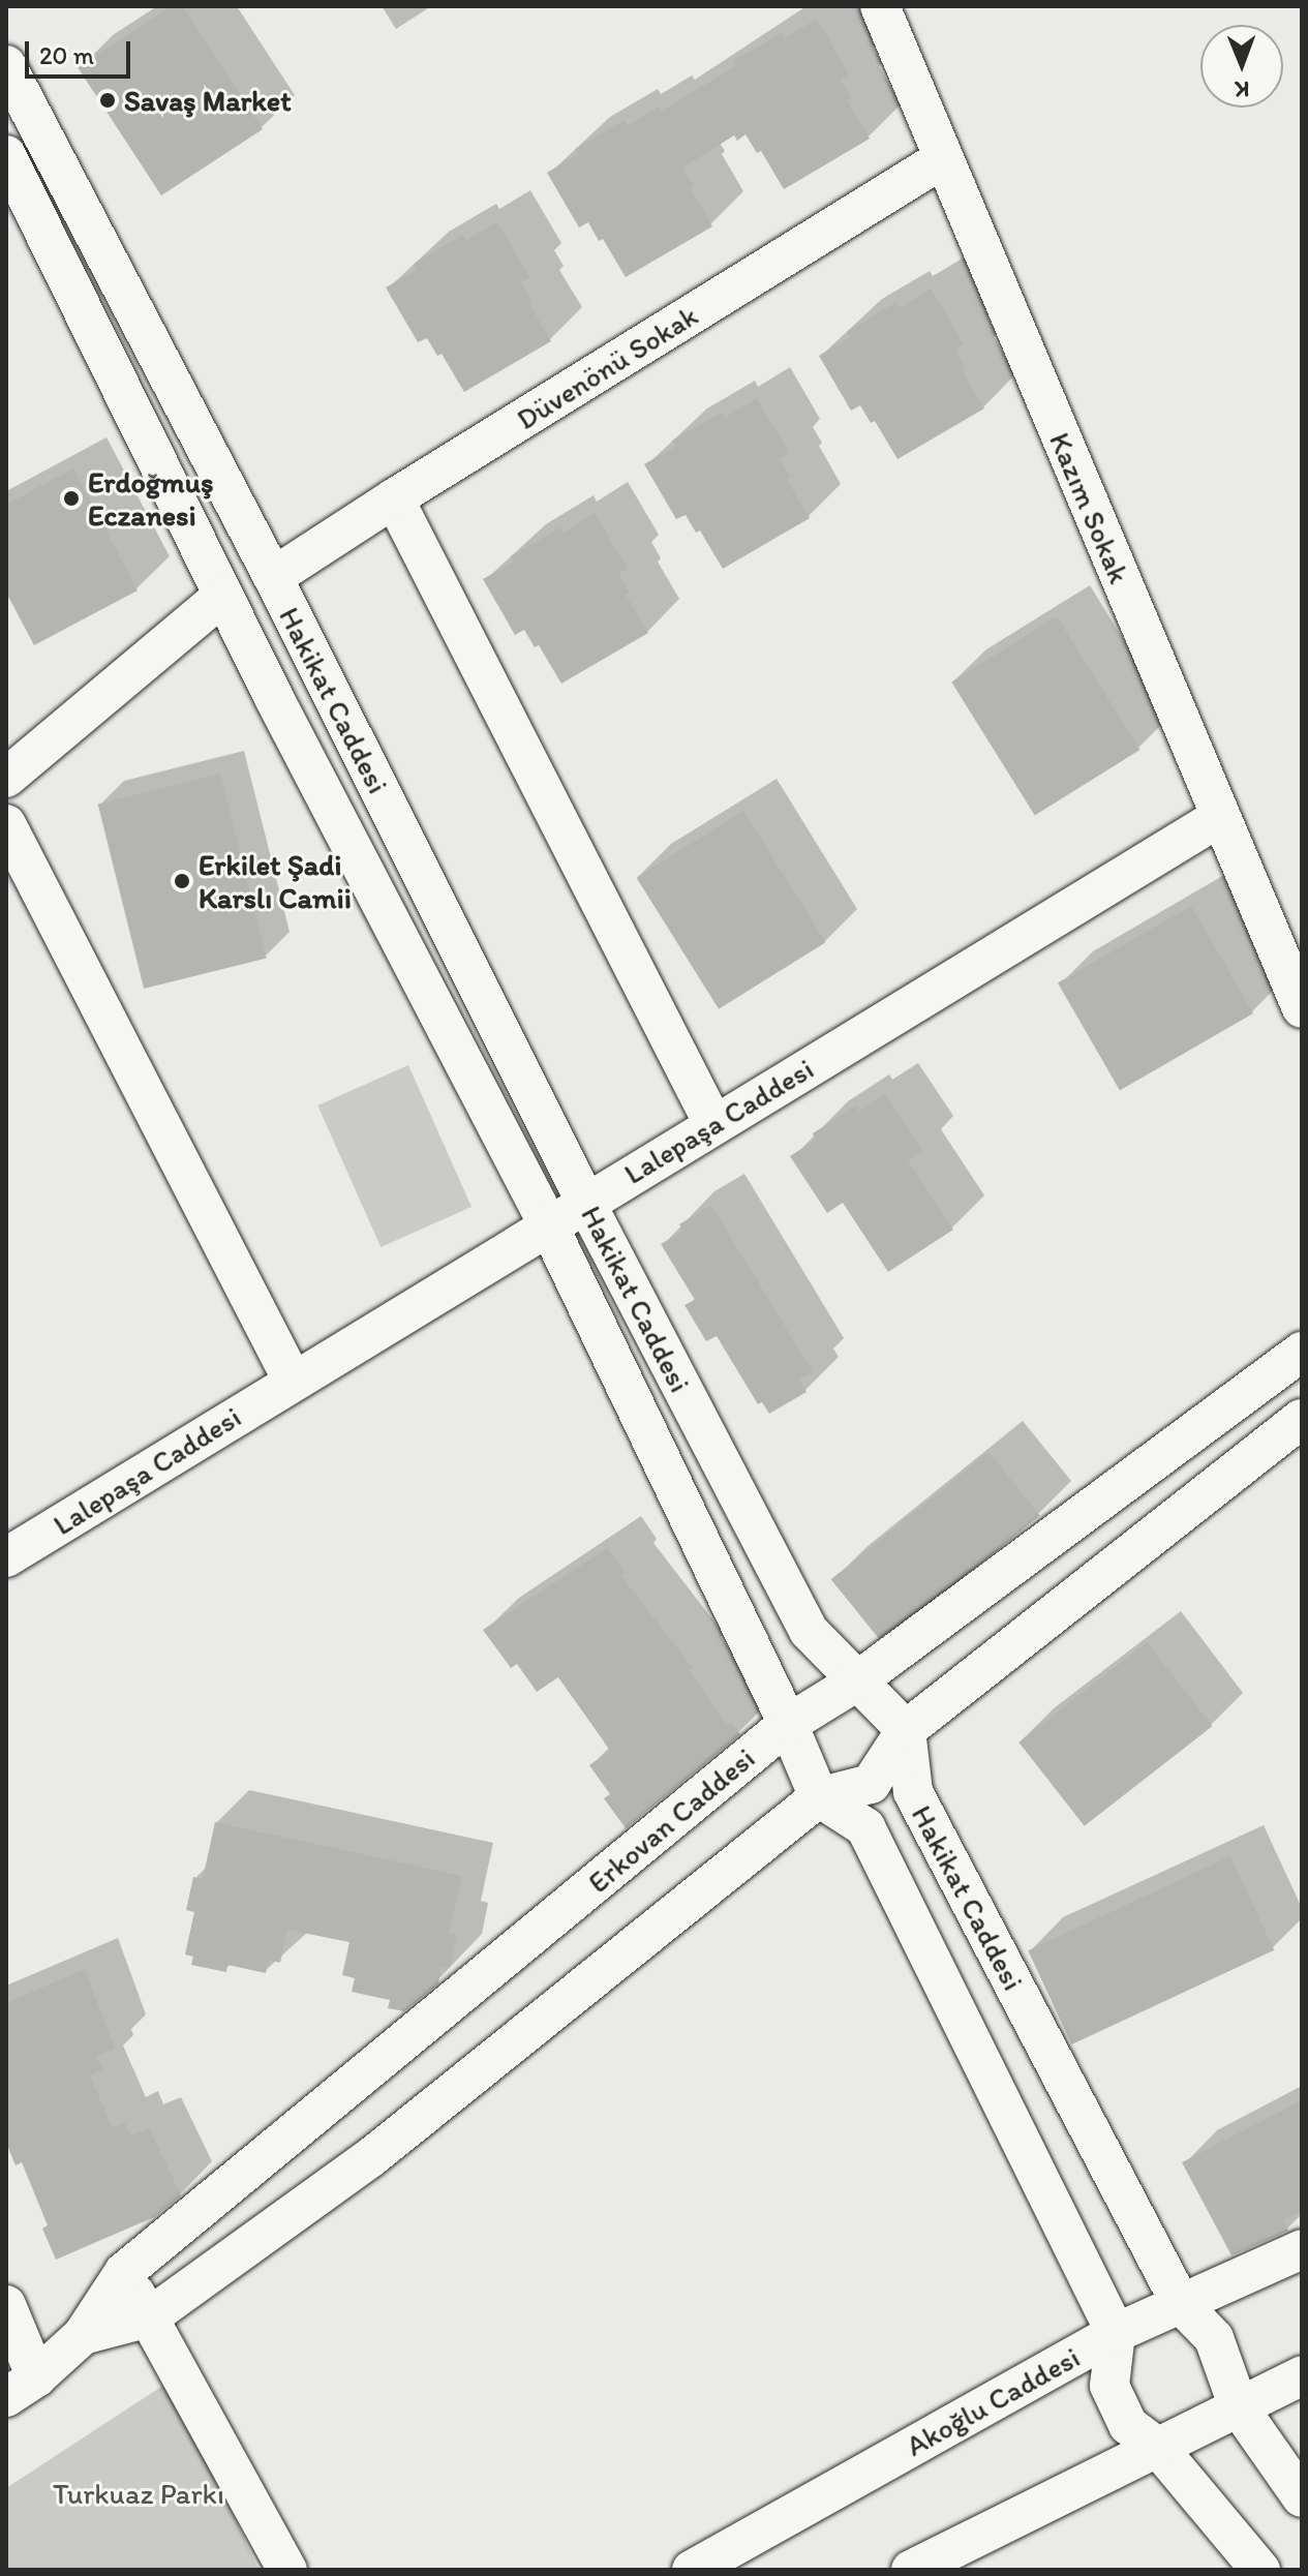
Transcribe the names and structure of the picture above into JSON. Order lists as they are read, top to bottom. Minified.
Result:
{"streets":{"street":["Düvenönü Sokak","Kazım Sokak","Hakikat Caddesi","Lalepaşa Caddesi","Erkovan Caddesi","Akoğlu Caddesi"]},"crossings":[["Düvenönü Sokak","Kazım Sokak"],["Düvenönü Sokak","Hakikat Caddesi"],["Kazım Sokak","Lalepaşa Caddesi"],["Hakikat Caddesi","Lalepaşa Caddesi"],["Hakikat Caddesi","Erkovan Caddesi"],["Hakikat Caddesi","Akoğlu Caddesi"]],"parks":["Turkuaz Parkı"],"places":["Savaş Market","Erdoğmuş Eczanesi","Erkilet Şadi Karslı Camii"],"scale_bar":"20 m","north":"bottom"}
